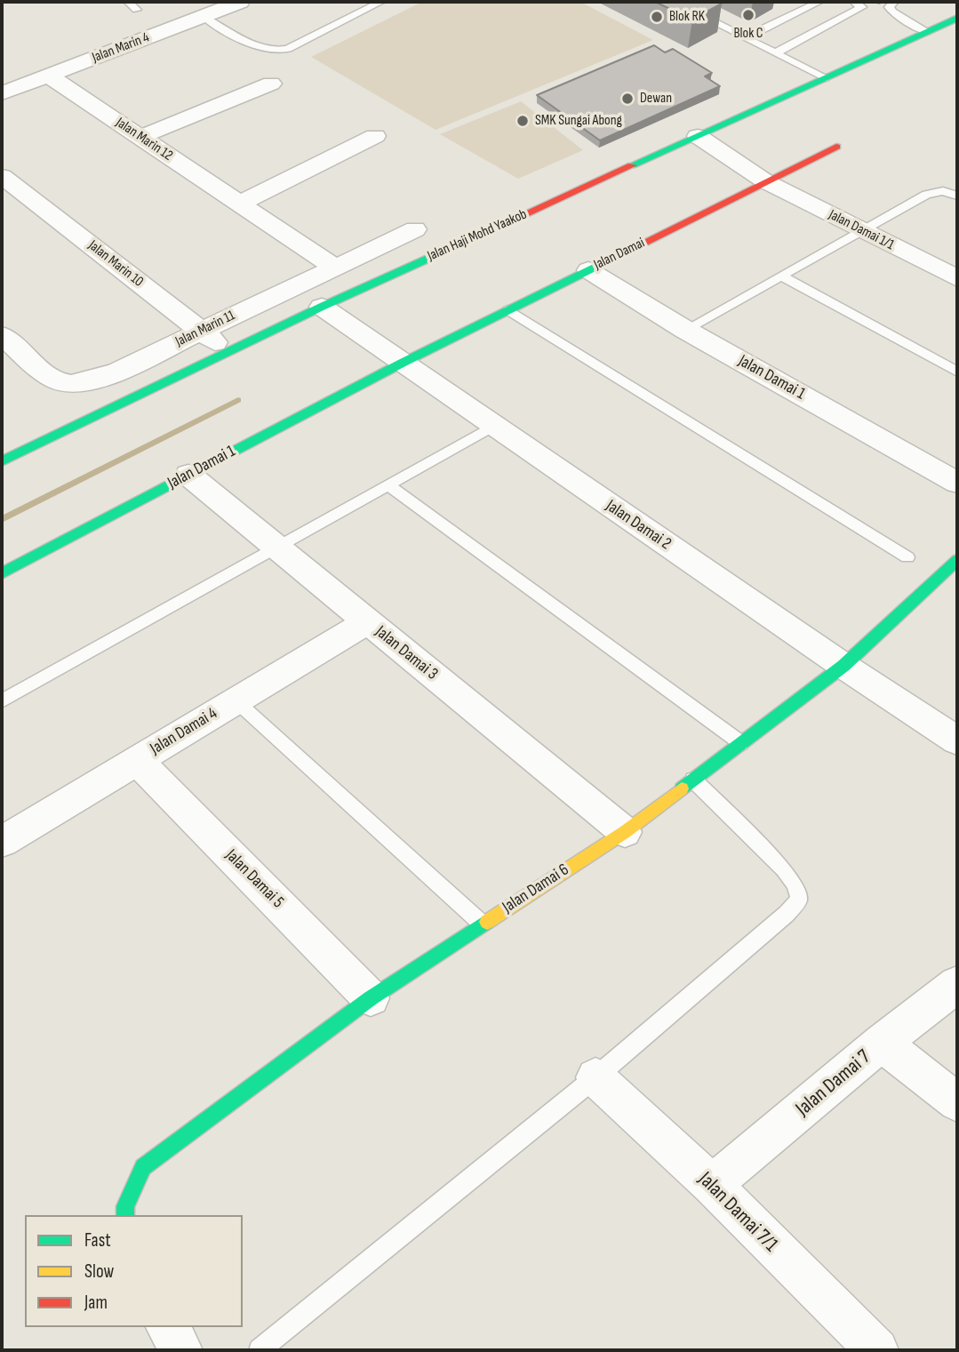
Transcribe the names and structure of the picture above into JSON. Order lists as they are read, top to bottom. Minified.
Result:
{"streets":{"street":["Jalan Marin 4","Jalan Marin 12","Jalan Damai 1/1","Jalan Haji Mohd Yaakob","Jalan Damai","Jalan Marin 10","Jalan Marin 11","Jalan Damai 1","Jalan Damai 2","Jalan Damai 3","Jalan Damai 4","Jalan Damai 5","Jalan Damai 6","Jalan Damai 7","Jalan Damai 7/1"]},"crossings":[["Jalan Marin 4","Jalan Marin 12"],["Jalan Marin 12","Jalan Marin 11"],["Jalan Damai 1/1","Jalan Haji Mohd Yaakob"],["Jalan Damai 1/1","Jalan Damai"],["Jalan Haji Mohd Yaakob","Jalan Marin 10"],["Jalan Haji Mohd Yaakob","Jalan Damai 2"],["Jalan Damai","Jalan Damai 1"],["Jalan Damai","Jalan Damai 2"],["Jalan Marin 10","Jalan Marin 11"],["Jalan Damai 1","Jalan Damai 2"],["Jalan Damai 1","Jalan Damai 3"],["Jalan Damai 2","Jalan Damai 6"],["Jalan Damai 3","Jalan Damai 4"],["Jalan Damai 3","Jalan Damai 6"],["Jalan Damai 4","Jalan Damai 5"],["Jalan Damai 5","Jalan Damai 6"],["Jalan Damai 7","Jalan Damai 7/1"]],"places":["Blok C","Blok RK","Dewan","SMK Sungai Abong"],"legend":["Fast","Slow","Jam"]}
